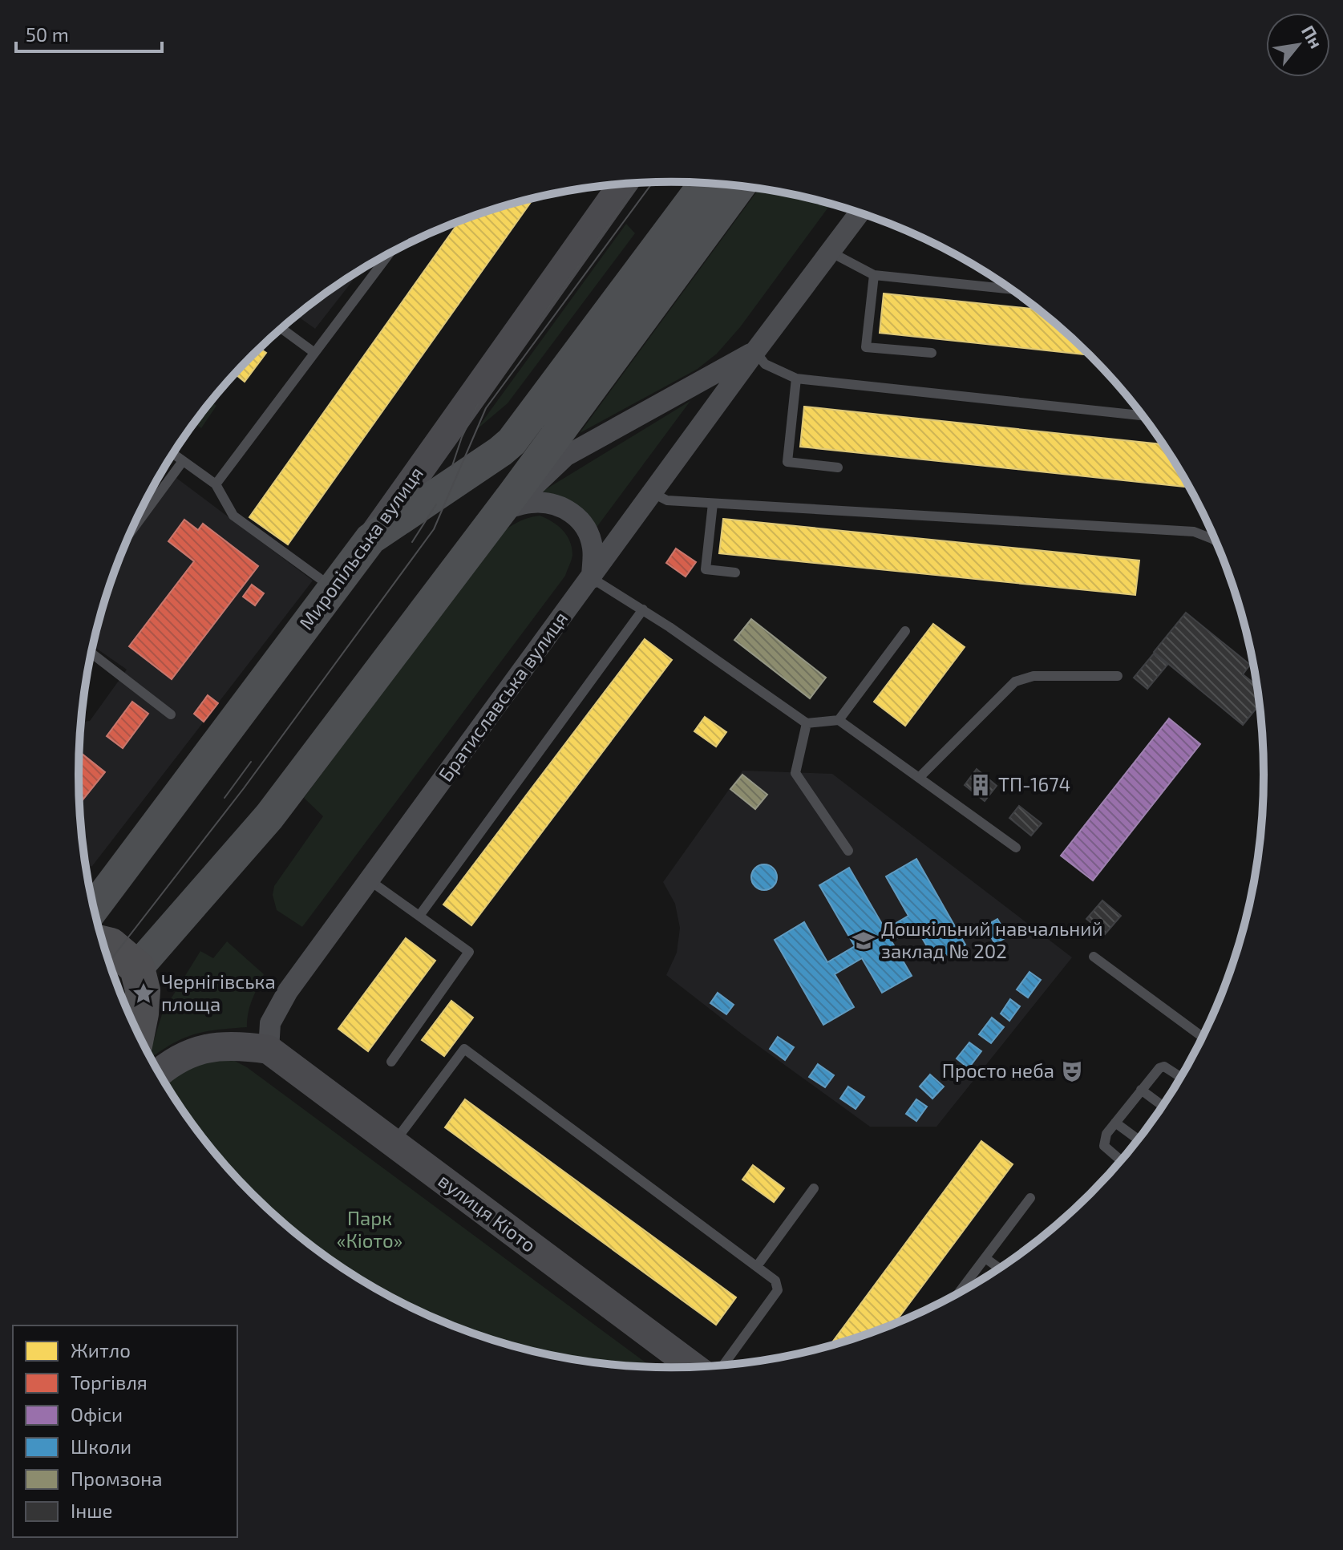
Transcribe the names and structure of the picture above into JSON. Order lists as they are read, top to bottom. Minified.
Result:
{"streets":{"main road":["Миропільська вулиця","Братиславська вулиця"],"street":["вулиця Кіото"]},"crossings":[["Братиславська вулиця","вулиця Кіото"]],"parks":["Парк «Кіото»"],"places":{"building":["ТП-1674"],"school or university":["Дошкільний навчальний заклад № 202"],"place":["Чернігівська площа"],"theatre":["Просто неба"]},"legend":["Житло","Торгівля","Офіси","Школи","Промзона","Інше"],"scale_bar":"50 m","north":"top right"}
